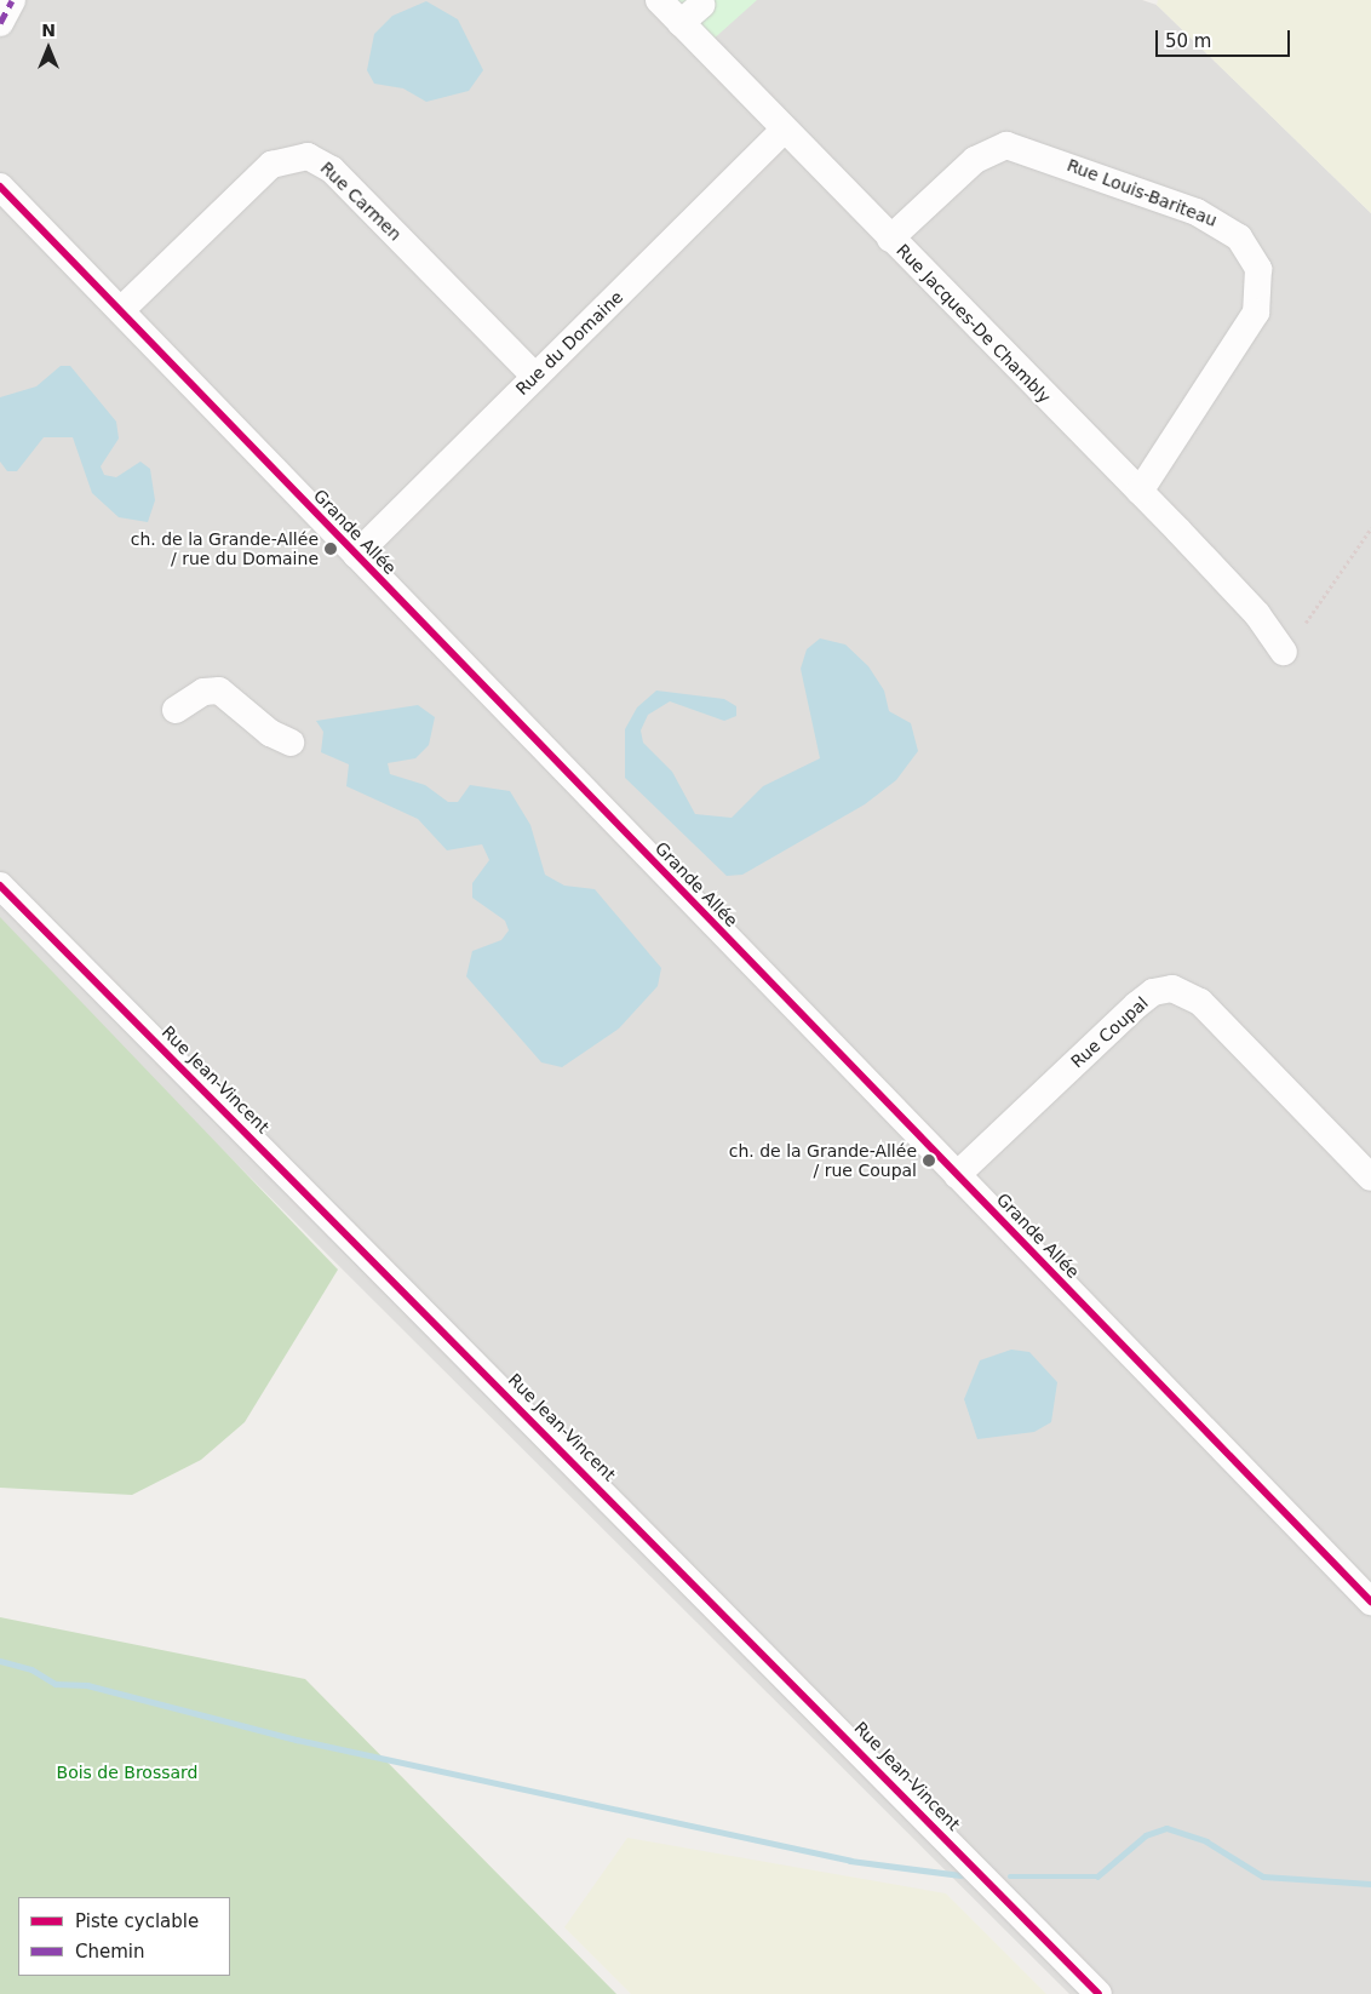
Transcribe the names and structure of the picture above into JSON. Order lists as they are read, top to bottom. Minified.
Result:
{"streets":{"street":["Rue Louis-Bariteau","Rue Carmen","Rue Jacques-De Chambly","Rue du Domaine","Grande Allée","Rue Coupal","Rue Jean-Vincent"]},"crossings":[["Rue Louis-Bariteau","Rue Jacques-De Chambly"],["Rue Carmen","Rue du Domaine"],["Rue Carmen","Grande Allée"],["Rue Jacques-De Chambly","Rue du Domaine"],["Rue du Domaine","Grande Allée"],["Grande Allée","Rue Coupal"]],"parks":["Bois de Brossard"],"places":["ch. de la Grande-Allée / rue du Domaine","ch. de la Grande-Allée / rue Coupal"],"legend":["Piste cyclable","Chemin"],"scale_bar":"50 m","north":"top"}
